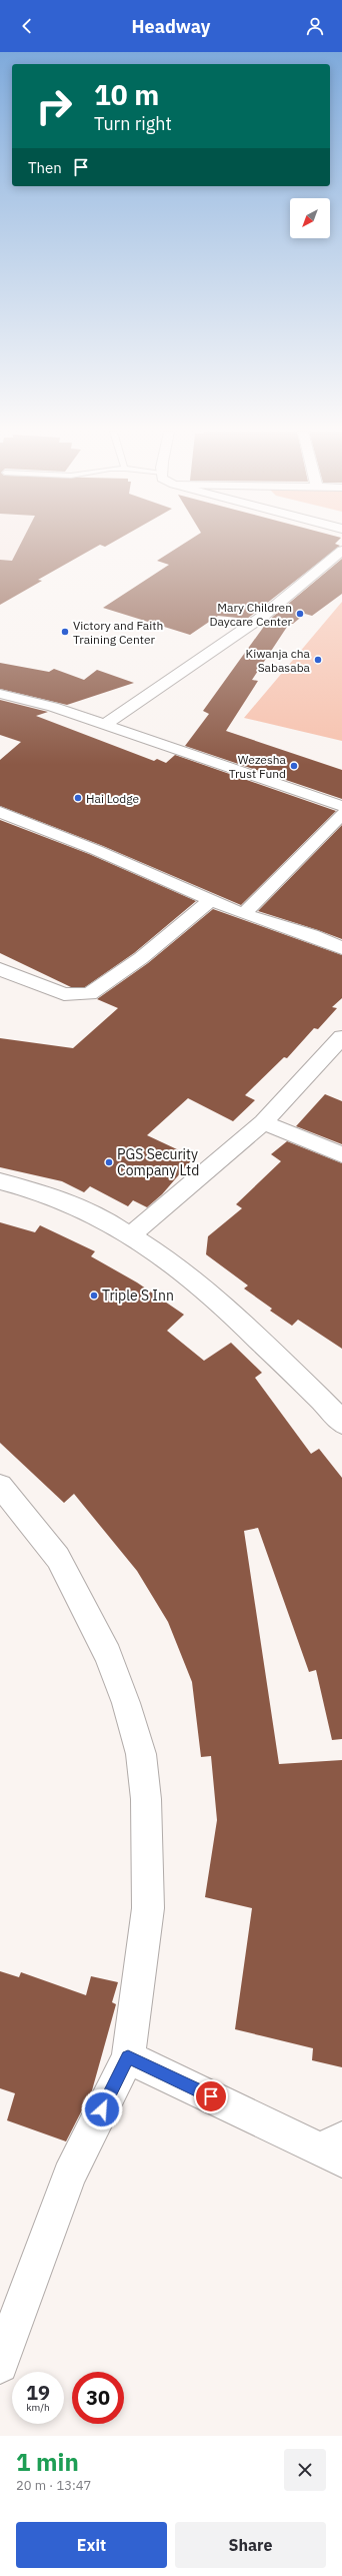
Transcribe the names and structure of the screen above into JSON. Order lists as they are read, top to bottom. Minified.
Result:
{"places":["Mary Children Daycare Center","Victory and Faith Training Center","Kiwanja cha Sabasaba","Wezesha Trust Fund","Hai Lodge","PGS Security Company Ltd","Triple S Inn"],"north":"bottom left","page":{"header":"Headway","turn":["10 m","Turn right"],"then":"Then","speed":"19 km/h","limit":"30","heading":["1 min","20 m · 13:47"],"buttons":["Exit","Share"]}}
